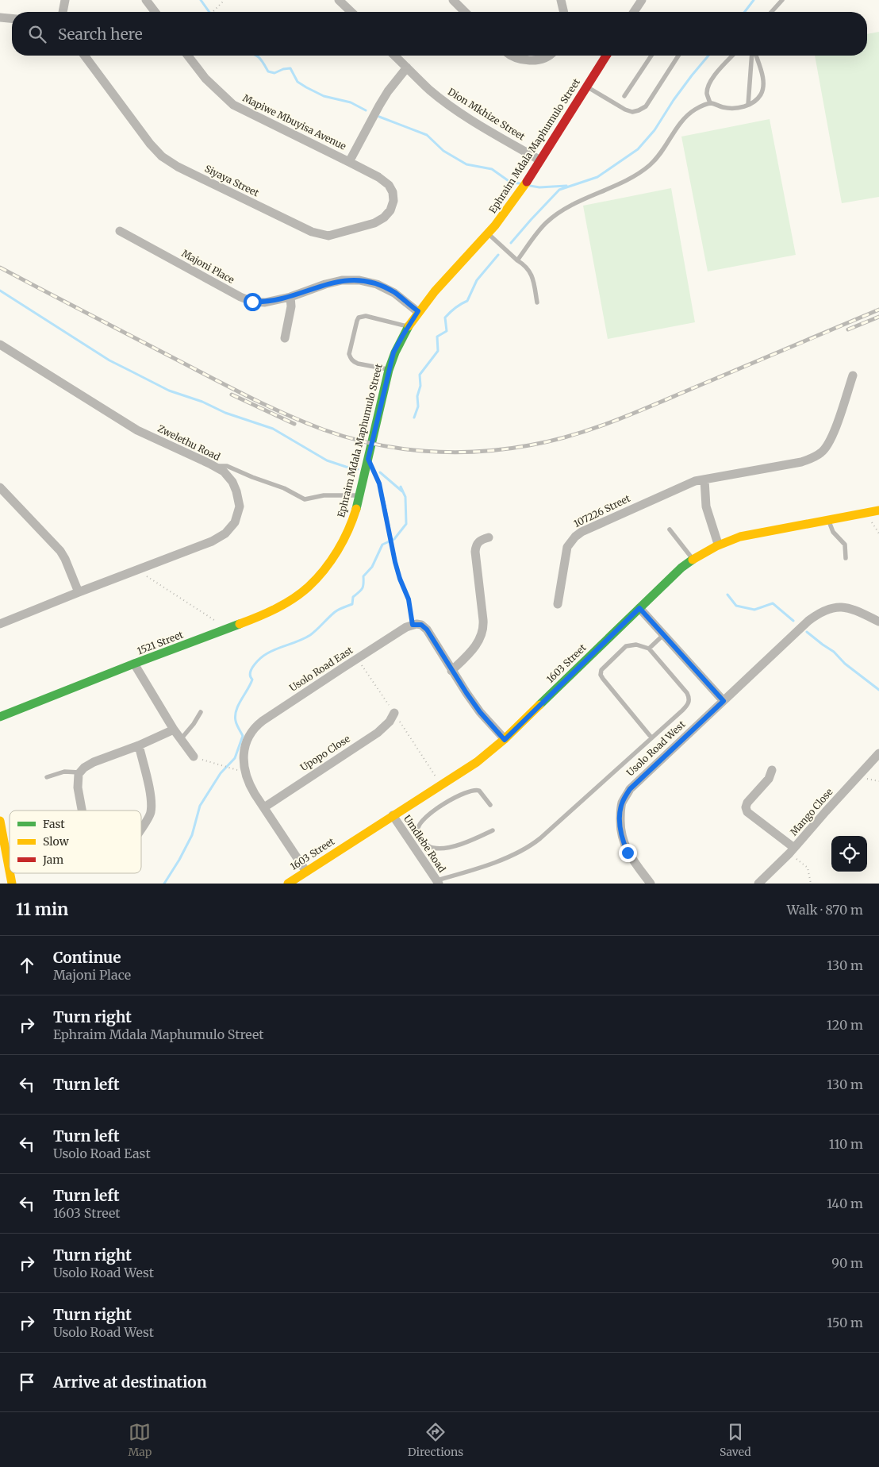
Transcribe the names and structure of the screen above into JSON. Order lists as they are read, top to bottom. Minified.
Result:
{"streets":{"street":["Dion Mkhize Street","Mapiwe Mbuyisa Avenue","Ephraim Mdala Maphumulo Street","Siyaya Street","Majoni Place","Zwelethu Road","107226 Street","1521 Street","1603 Street","Usolo Road East","Usolo Road West","Upopo Close","Mango Close","Umdlebe Road"]},"crossings":[["Dion Mkhize Street","Ephraim Mdala Maphumulo Street"],["Mapiwe Mbuyisa Avenue","Siyaya Street"],["Ephraim Mdala Maphumulo Street","Majoni Place"],["Ephraim Mdala Maphumulo Street","1521 Street"],["1603 Street","Usolo Road East"],["1603 Street","Umdlebe Road"],["Usolo Road East","Upopo Close"]],"legend":["Fast","Slow","Jam"],"page":{"search":"Search here","heading":["11 min","Walk · 870 m"],"list":[["Continue","Majoni Place","130 m"],["Turn right","Ephraim Mdala Maphumulo Street","120 m"],["Turn left","130 m"],["Turn left","Usolo Road East","110 m"],["Turn left","1603 Street","140 m"],["Turn right","Usolo Road West","90 m"],["Turn right","Usolo Road West","150 m"],"Arrive at destination"],"nav":["Map","Directions","Saved"]}}
